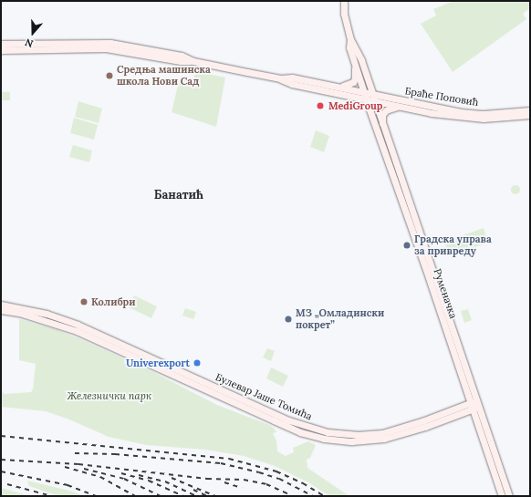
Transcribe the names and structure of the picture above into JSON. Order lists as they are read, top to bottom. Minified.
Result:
{"streets":{"street":["Браће Поповић","Руменачка","Булевар Јаше Томића"]},"crossings":[["Браће Поповић","Руменачка"],["Руменачка","Булевар Јаше Томића"]],"districts":["Банатић"],"parks":["Железнички парк"],"places":["Средња машинска школа Нови Сад","MediGroup","Градска управа за привреду","Колибри","МЗ „Омладински покрет”","Univerexport"],"north":"bottom"}
